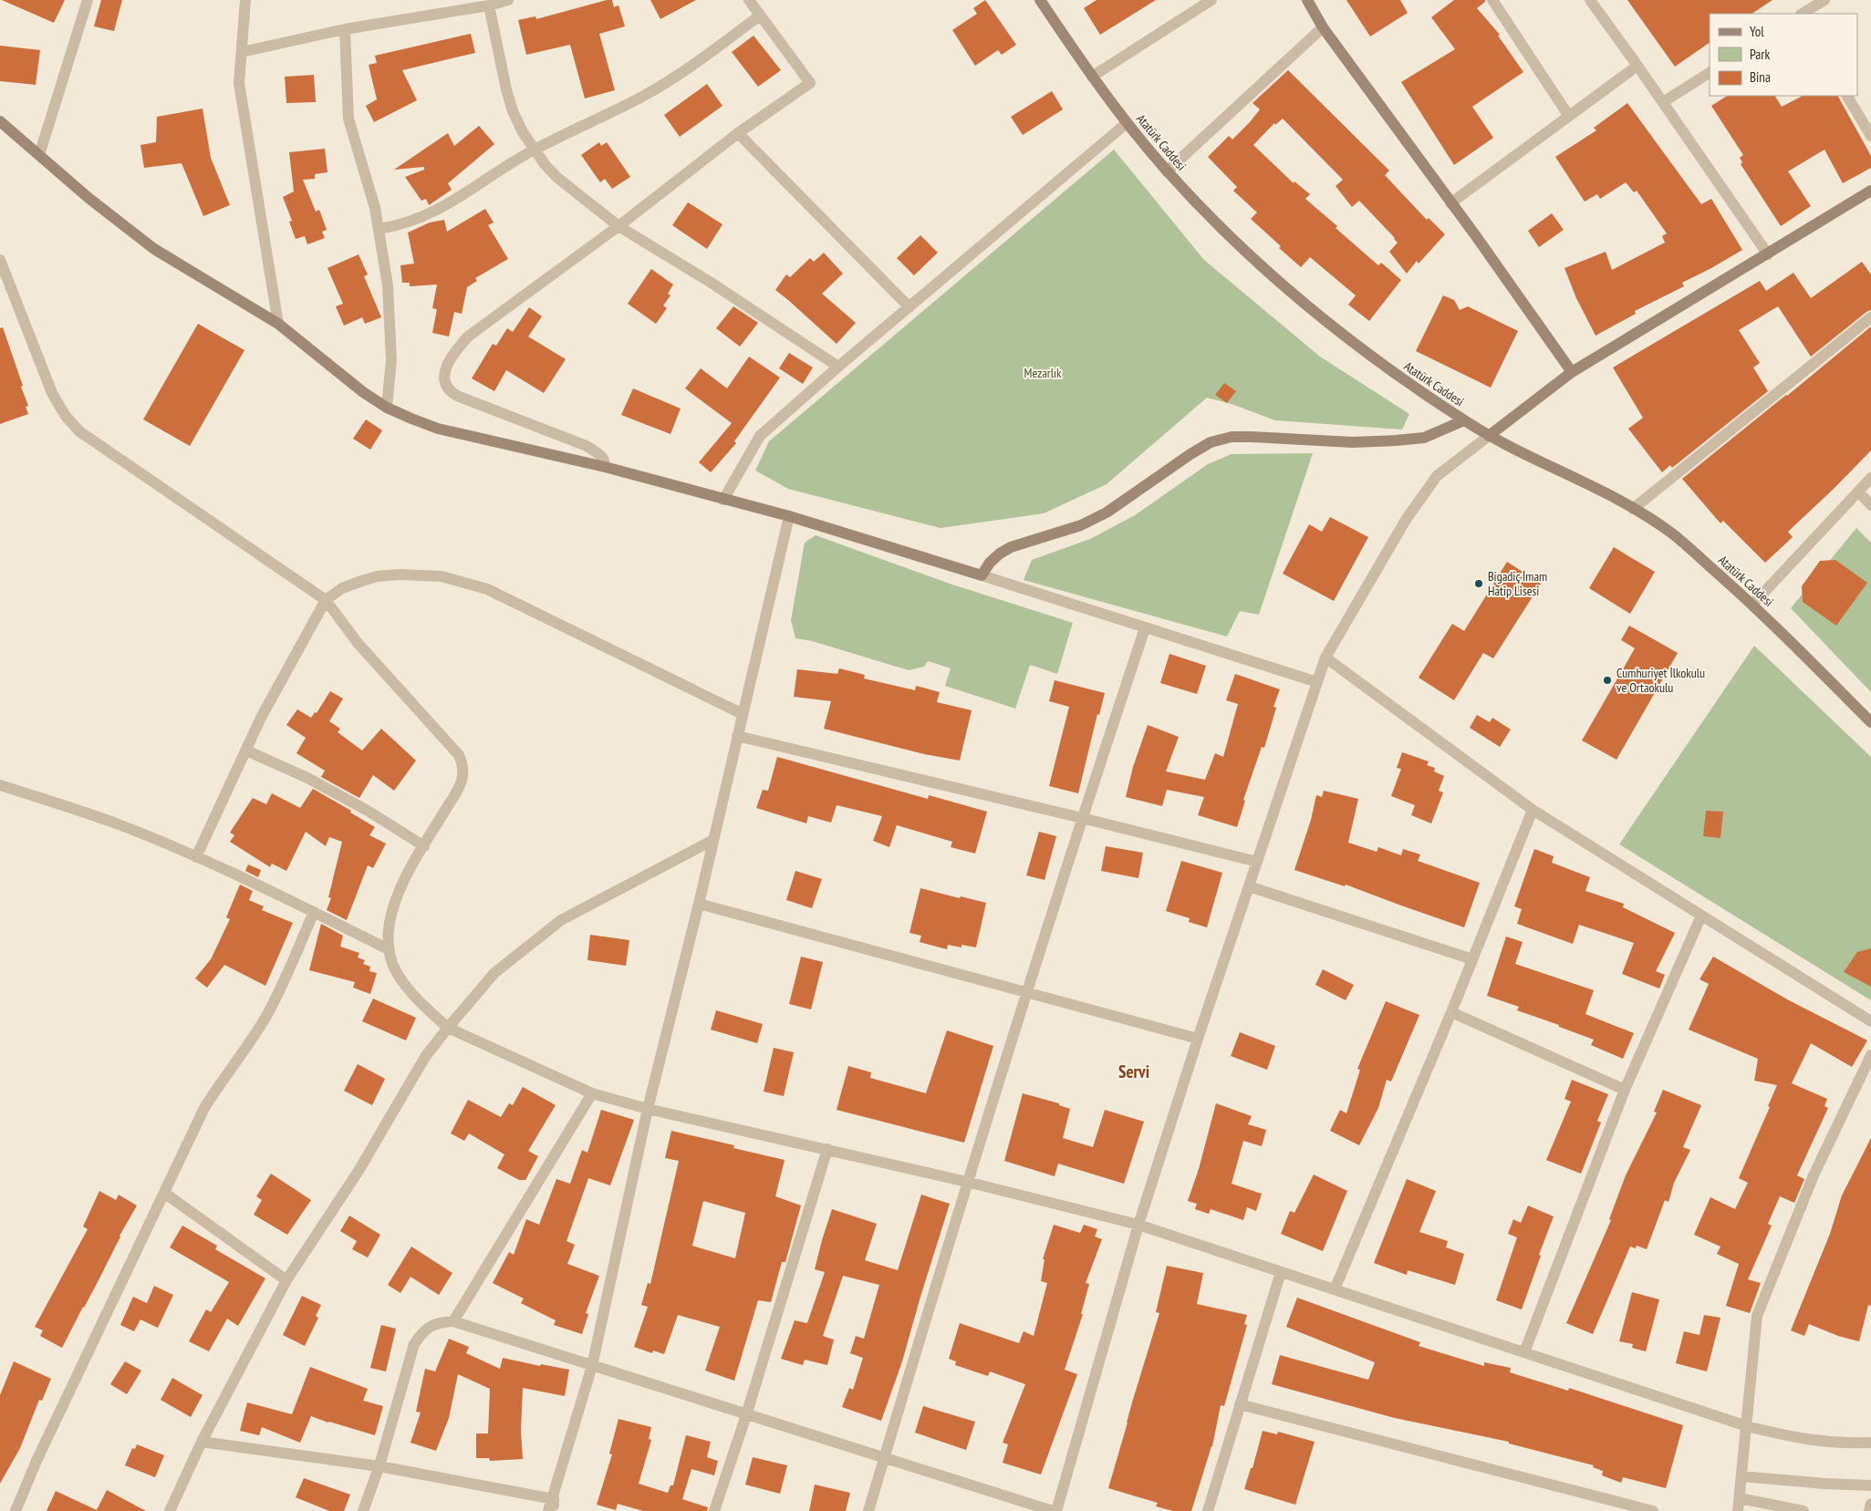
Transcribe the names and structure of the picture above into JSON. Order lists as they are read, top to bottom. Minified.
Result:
{"streets":{"street":["Atatürk Caddesi"]},"districts":["Servi"],"parks":["Mezarlık"],"places":["Bigadiç İmam Hatip Lisesi","Cumhuriyet İlkokulu ve Ortaokulu"],"legend":["Yol","Park","Bina"]}
